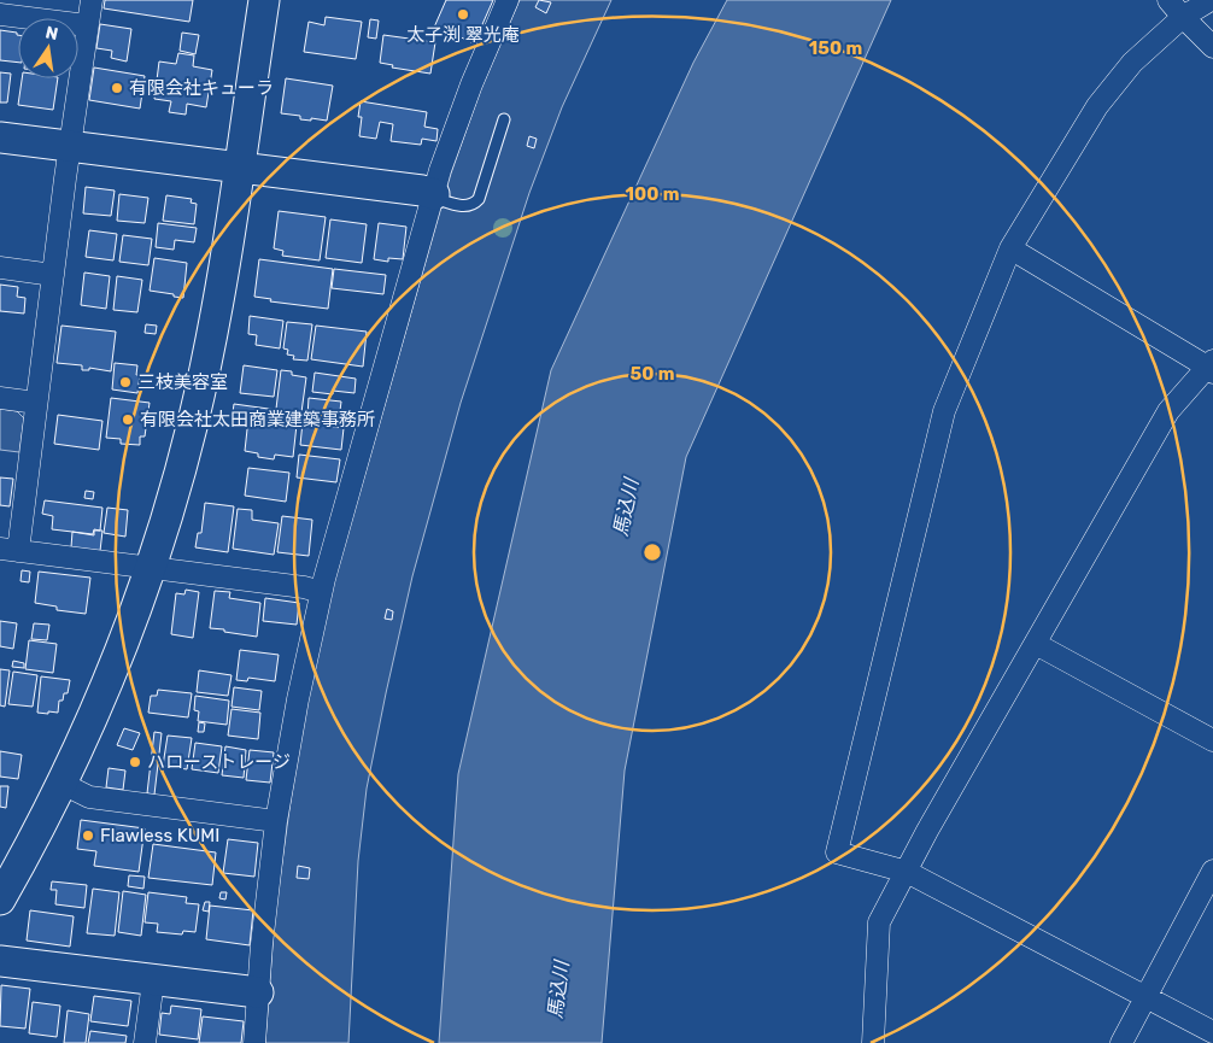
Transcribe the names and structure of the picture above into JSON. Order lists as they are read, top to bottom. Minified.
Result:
{"water":["馬込川"],"places":["太子渕 翠光庵","有限会社キューラ","三枝美容室","有限会社太田商業建築事務所","ハローストレージ","Flawless KUMI"],"north":"top","rings":["150 m","100 m","50 m"]}
